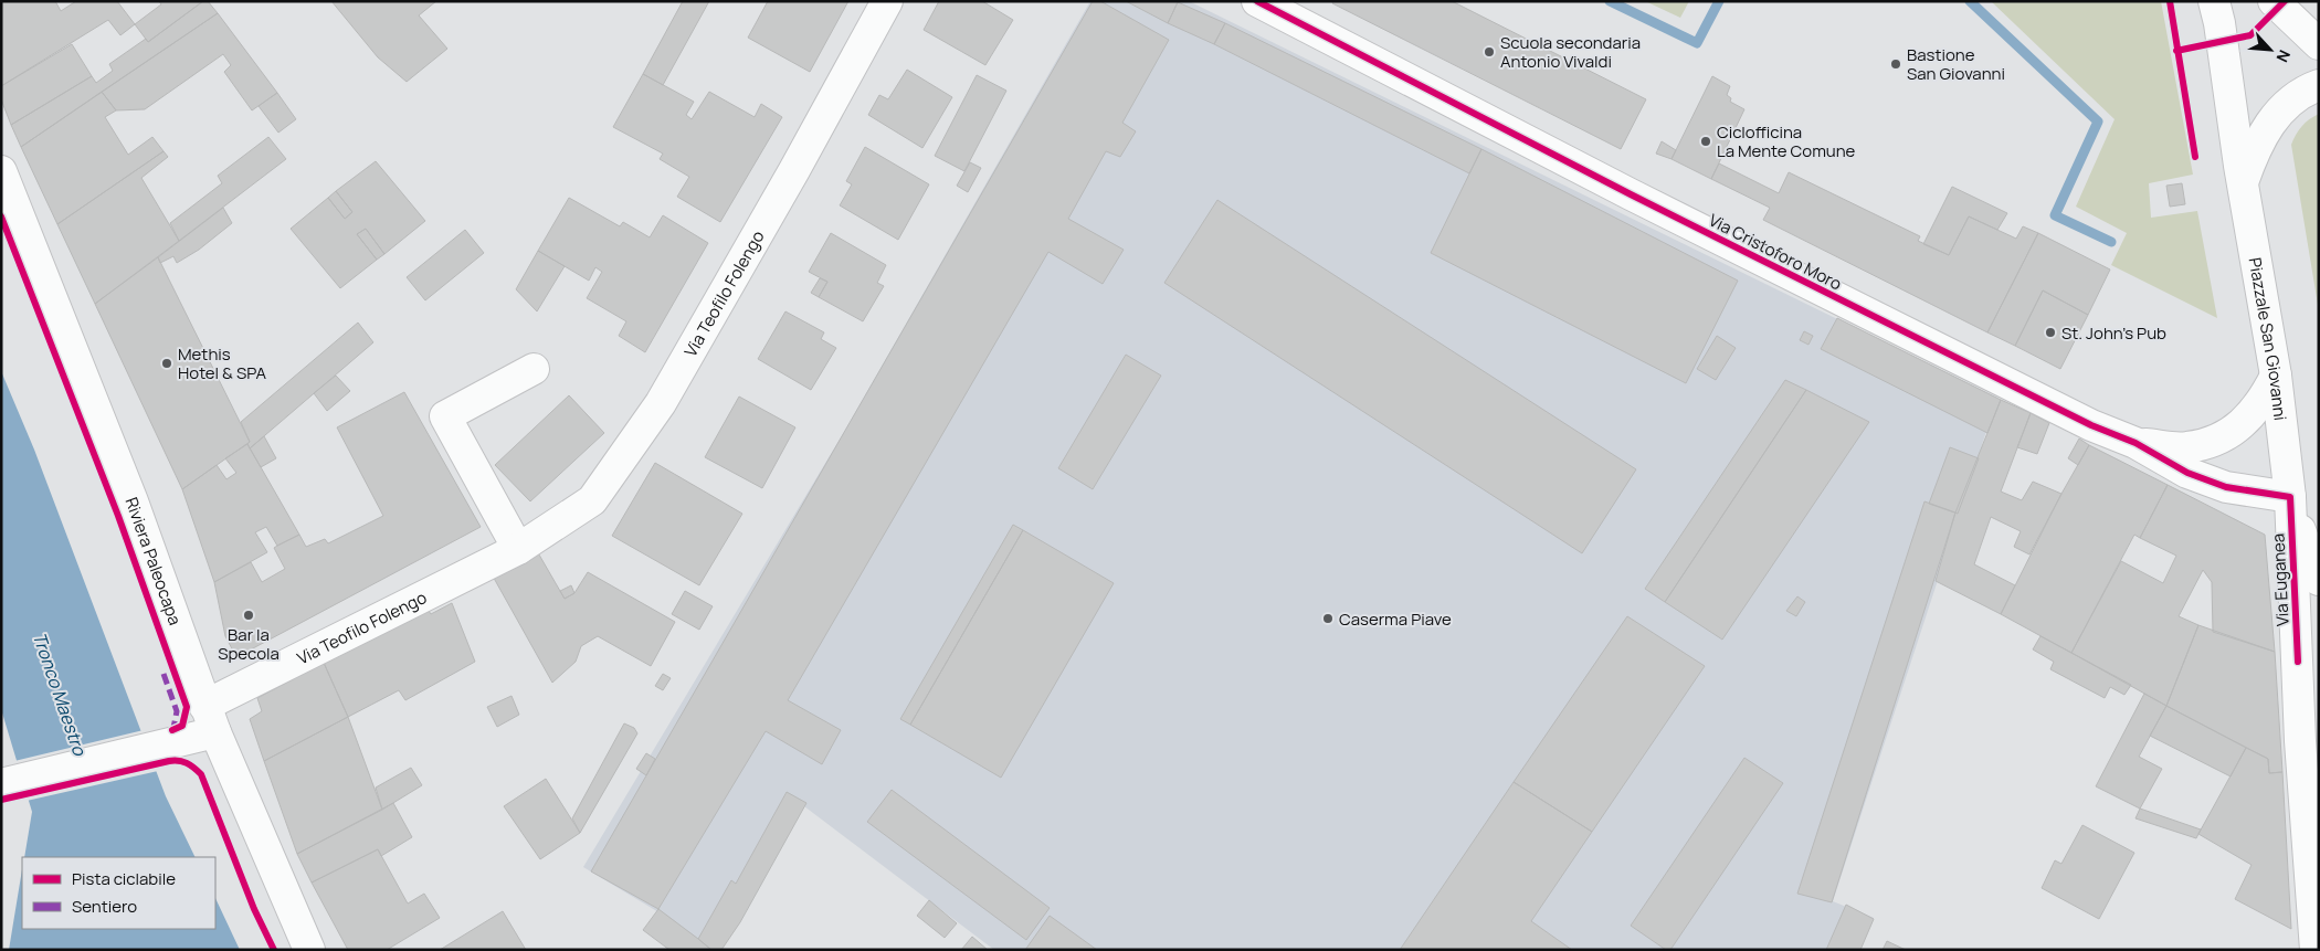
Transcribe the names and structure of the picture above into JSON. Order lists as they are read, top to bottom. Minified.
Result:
{"streets":{"street":["Via Cristoforo Moro","Via Teofilo Folengo","Piazzale San Giovanni","Riviera Paleocapa","Via Euganea"]},"crossings":[["Via Cristoforo Moro","Piazzale San Giovanni"],["Via Cristoforo Moro","Via Euganea"],["Via Teofilo Folengo","Riviera Paleocapa"],["Piazzale San Giovanni","Via Euganea"]],"water":["Tronco Maestro"],"places":["Scuola secondaria Antonio Vivaldi","Bastione San Giovanni","Ciclofficina La Mente Comune","St. John's Pub","Methis Hotel & SPA","Bar la Specola","Caserma Piave"],"legend":["Pista ciclabile","Sentiero"],"north":"bottom right"}
